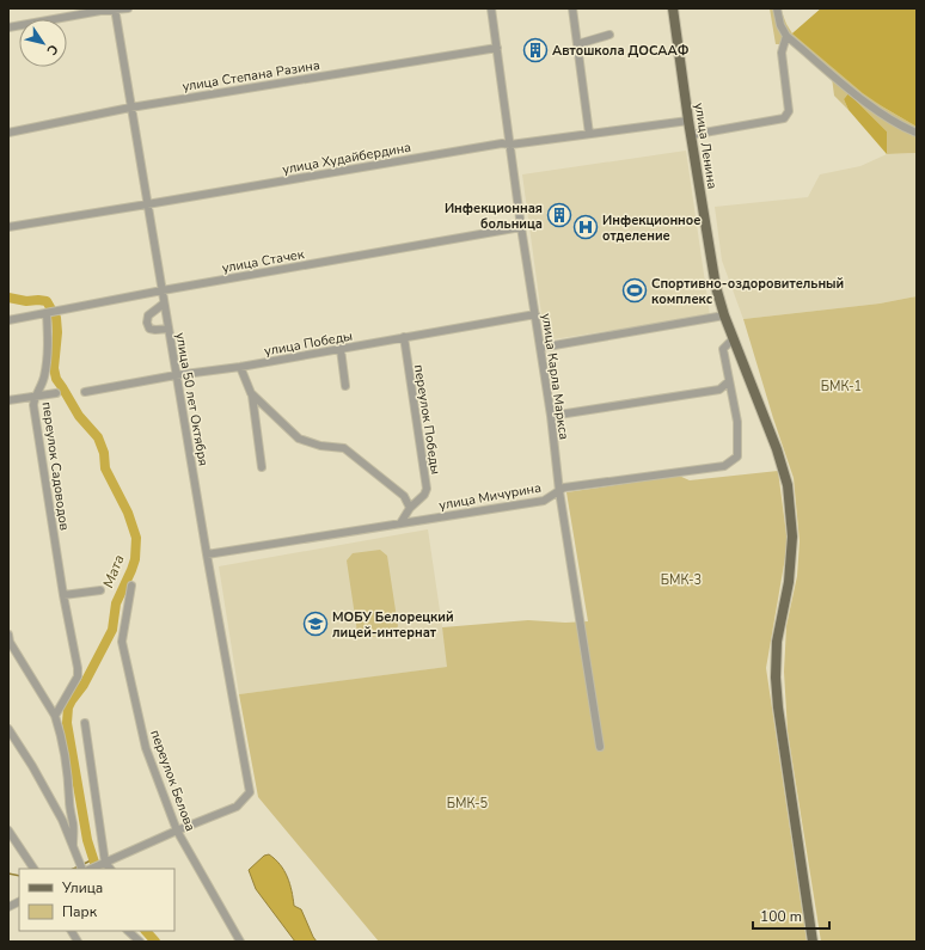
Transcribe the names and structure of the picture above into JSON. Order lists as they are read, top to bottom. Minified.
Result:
{"streets":{"main road":["улица Ленина"],"street":["улица Степана Разина","улица Худайбердина","улица Стачек","улица Победы","улица Карла Маркса","улица 50 лет Октября","переулок Победы","переулок Садоводов","улица Мичурина","переулок Белова"]},"crossings":[["улица Степана Разина","улица Карла Маркса"],["улица Степана Разина","улица 50 лет Октября"],["улица Ленина","улица Худайбердина"],["улица Ленина","улица Мичурина"],["улица Худайбердина","улица Карла Маркса"],["улица Худайбердина","улица 50 лет Октября"],["улица Стачек","улица Карла Маркса"],["улица Стачек","улица 50 лет Октября"],["улица Стачек","переулок Садоводов"],["улица Победы","улица Карла Маркса"],["улица Победы","улица 50 лет Октября"],["улица Победы","переулок Победы"],["улица Карла Маркса","улица Мичурина"],["улица 50 лет Октября","улица Мичурина"],["улица 50 лет Октября","переулок Белова"],["переулок Победы","улица Мичурина"]],"water":["Мата"],"parks":["БМК-1","БМК-3","БМК-5"],"places":{"building":["Автошкола ДОСААФ","Инфекционная больница"],"hospital":["Инфекционное отделение"],"sports":["Спортивно-оздоровительный комплекс"],"school or university":["МОБУ Белорецкий лицей-интернат"]},"legend":["Улица","Парк"],"scale_bar":"100 m","north":"bottom right"}
